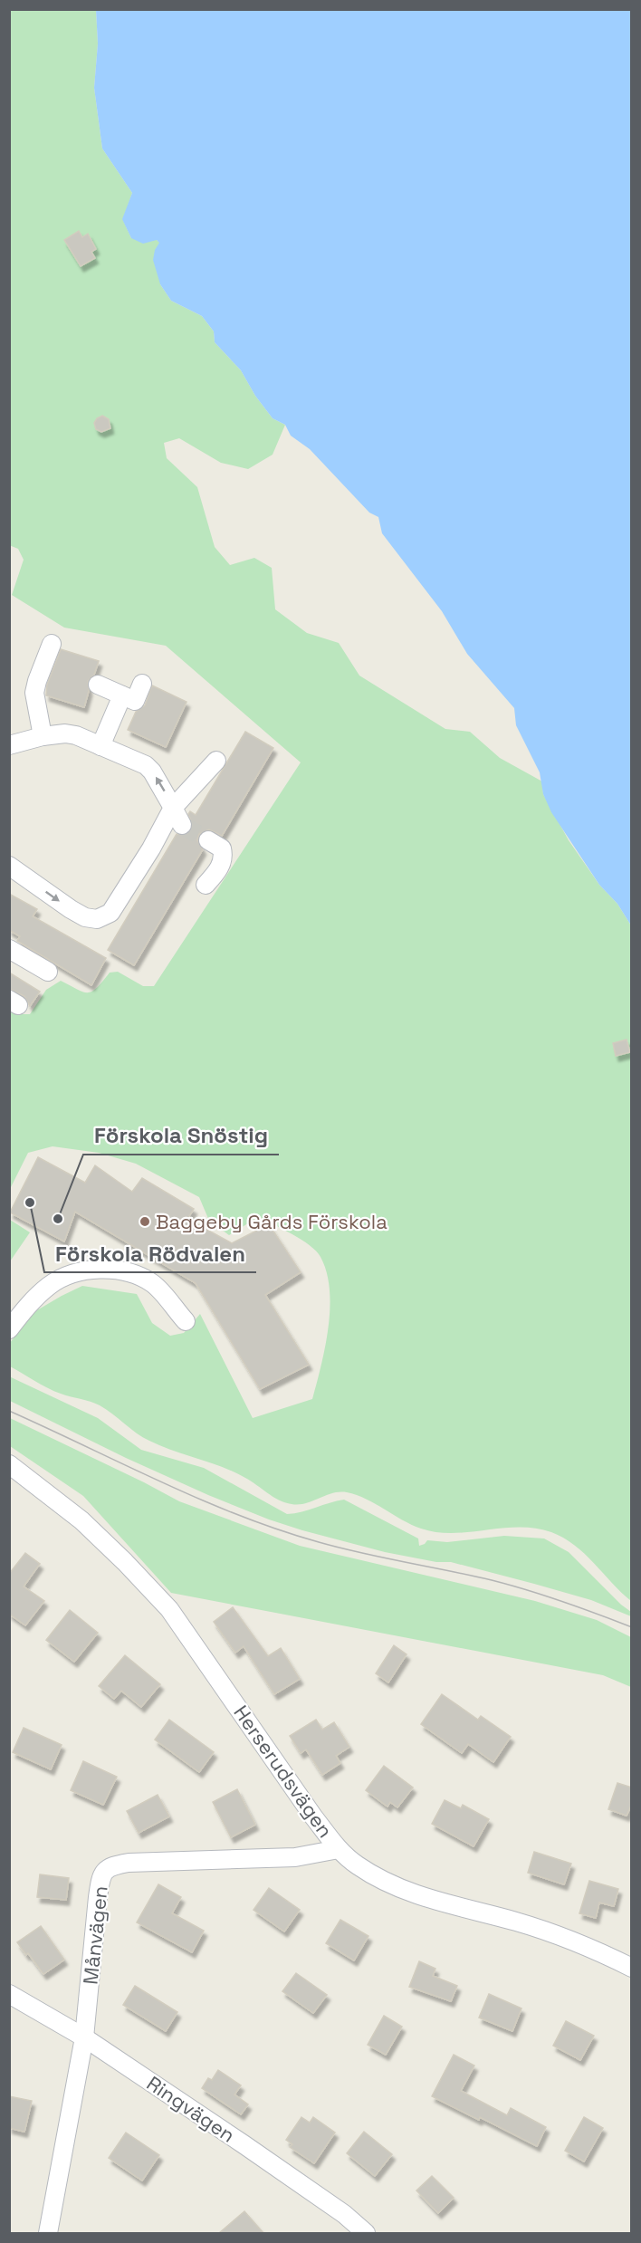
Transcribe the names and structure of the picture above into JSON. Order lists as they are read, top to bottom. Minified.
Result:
{"streets":{"street":["Herserudsvägen","Månvägen","Ringvägen"]},"crossings":[["Herserudsvägen","Månvägen"],["Månvägen","Ringvägen"]],"places":["Förskola Rödvalen","Förskola Snöstig","Baggeby Gårds Förskola"]}
